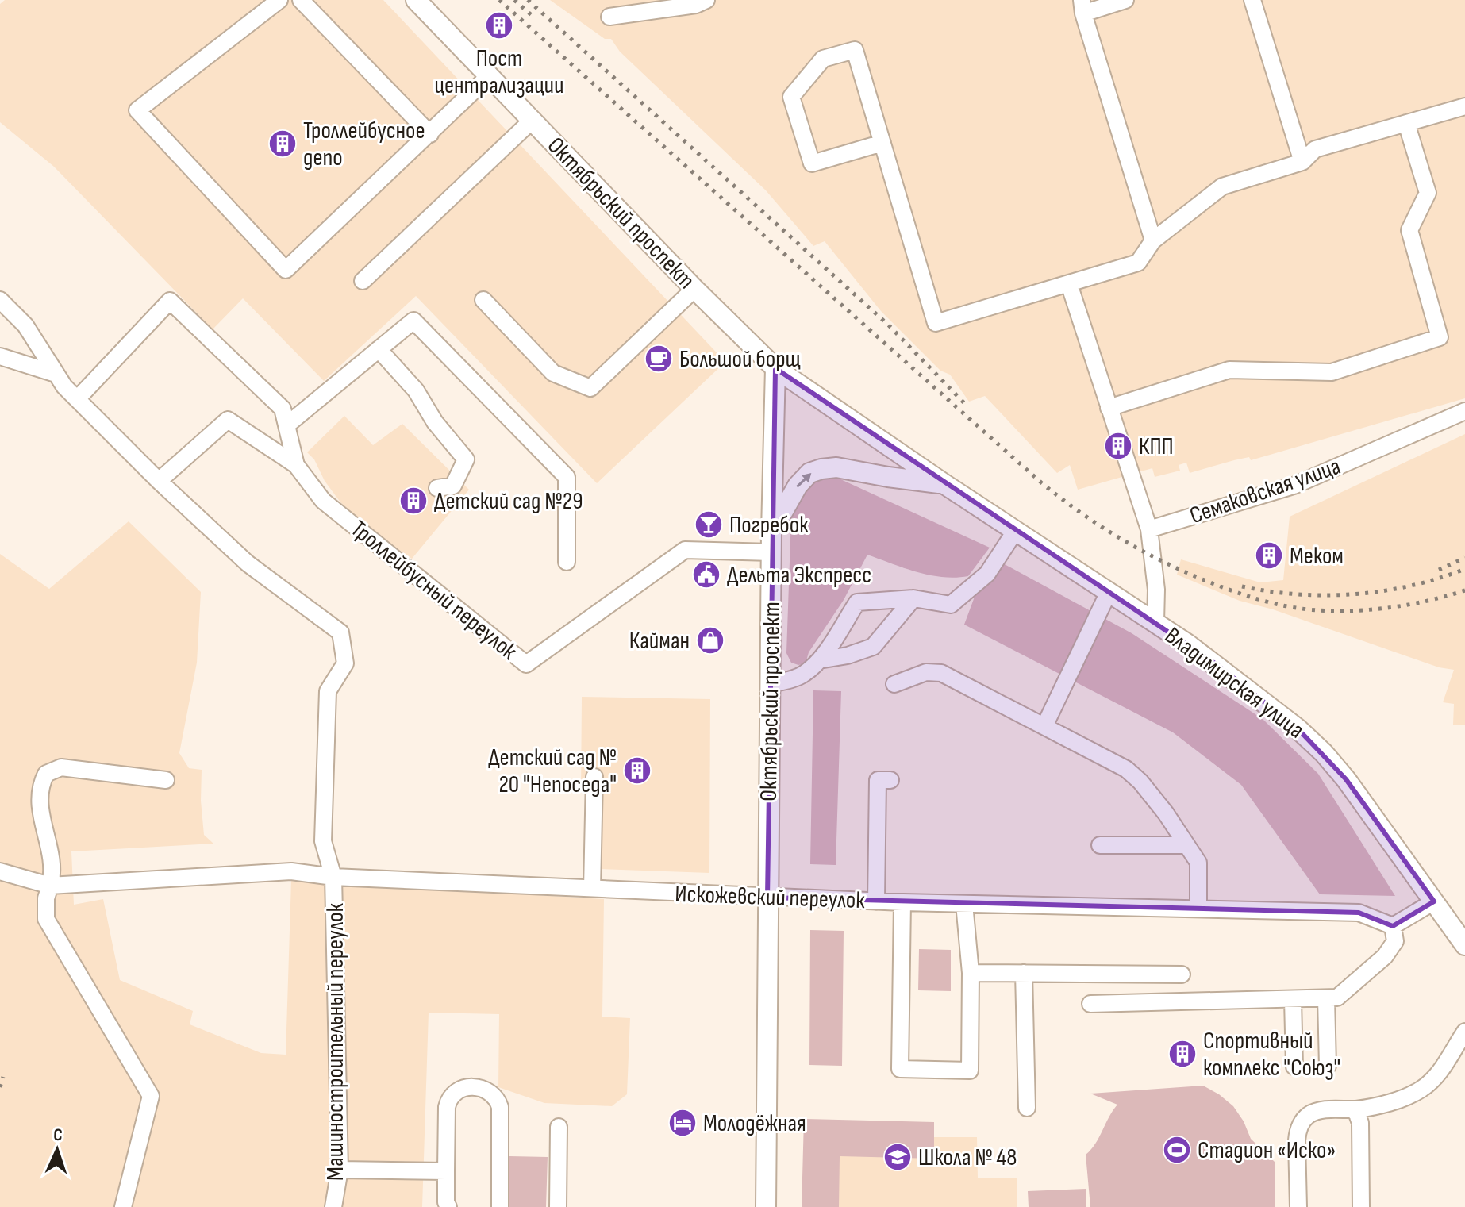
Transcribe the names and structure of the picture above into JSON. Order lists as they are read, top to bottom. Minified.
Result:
{"streets":{"main road":["Октябрьский проспект","Владимирская улица"],"street":["Семаковская улица","Троллейбусный переулок","Искожевский переулок","Машиностроительный переулок"]},"crossings":[["Октябрьский проспект","Троллейбусный переулок"],["Октябрьский проспект","Владимирская улица"],["Октябрьский проспект","Искожевский переулок"],["Троллейбусный переулок","Машиностроительный переулок"],["Искожевский переулок","Машиностроительный переулок"]],"places":{"building":["Пост централизации","Троллейбусное депо","КПП","Детский сад №29","Меком","Детский сад № 20 \"Непоседа\"","Спортивный комплекс \"Союз\""],"cafe":["Большой борщ"],"bar":["Погребок"],"public building":["Дельта Экспресс"],"shop":["Кайман"],"hotel":["Молодёжная"],"sports":["Стадион «Иско»"],"school or university":["Школа № 48"]},"north":"top"}
